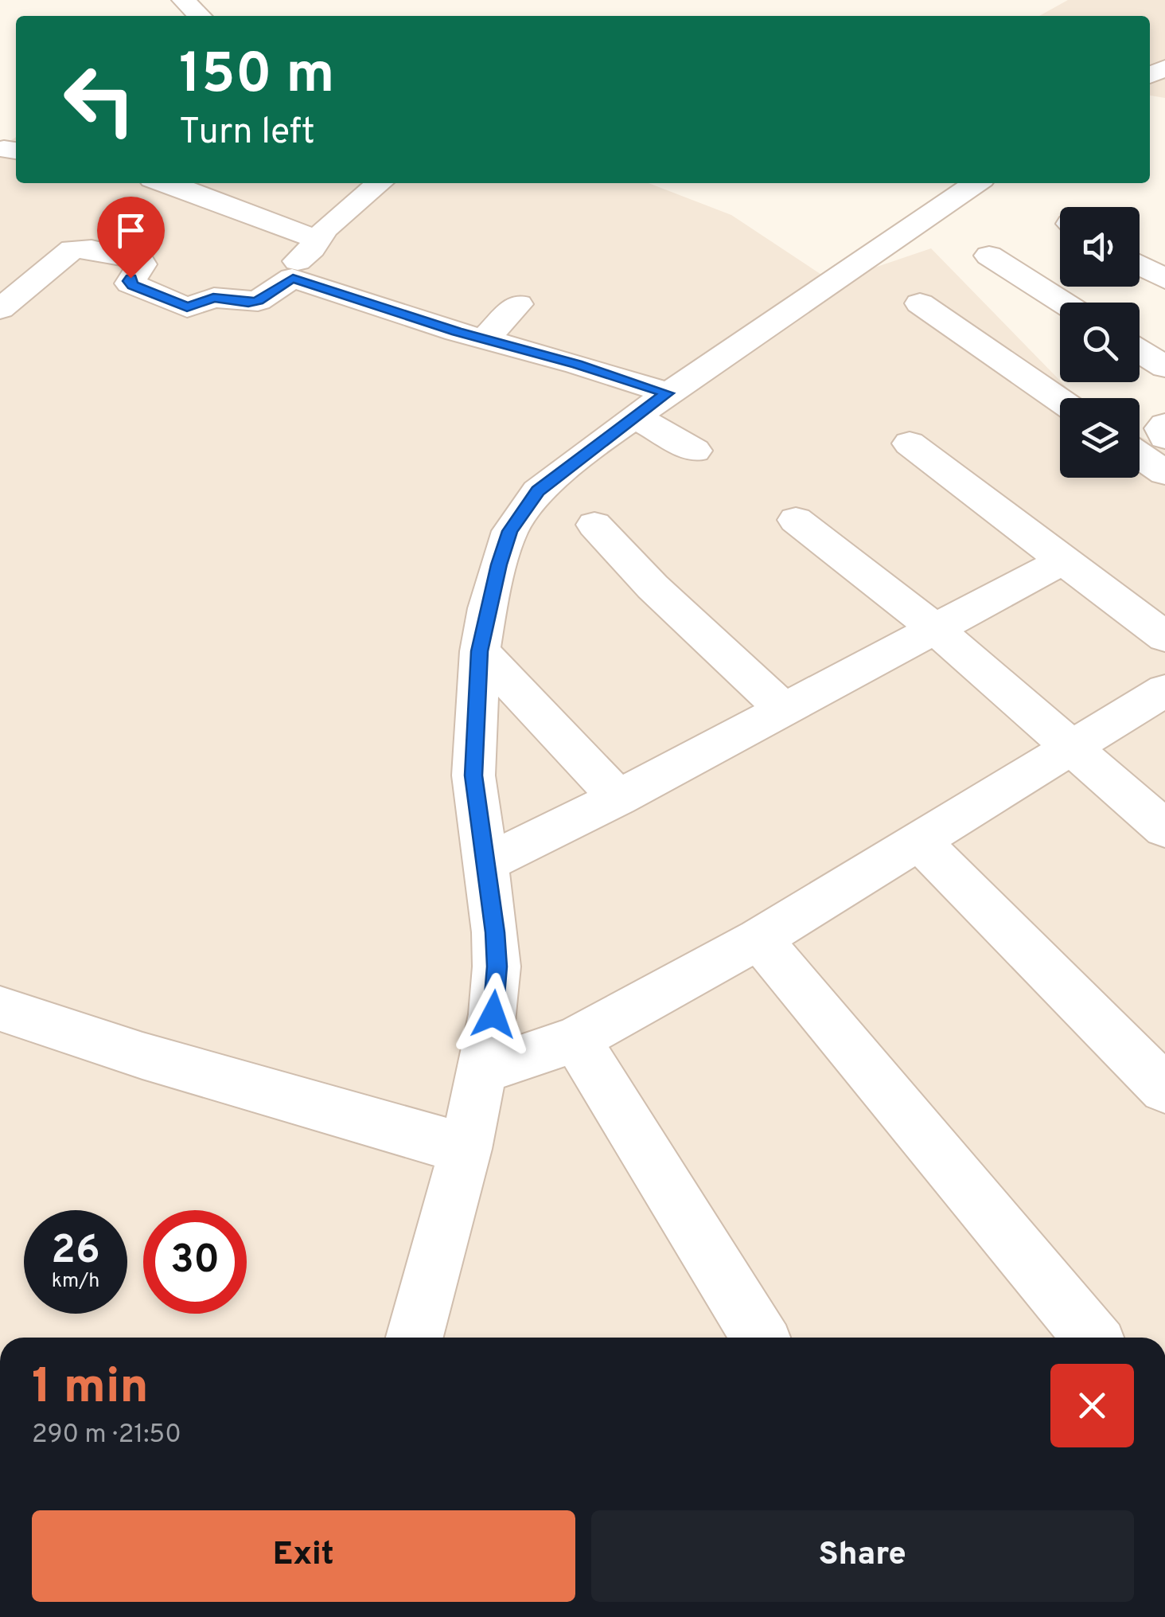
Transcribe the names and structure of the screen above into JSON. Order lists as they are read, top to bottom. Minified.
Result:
{"page":{"turn":["150 m","Turn left"],"speed":"26 km/h","limit":"30","heading":["1 min","290 m · 21:50"],"buttons":["Exit","Share"]}}
